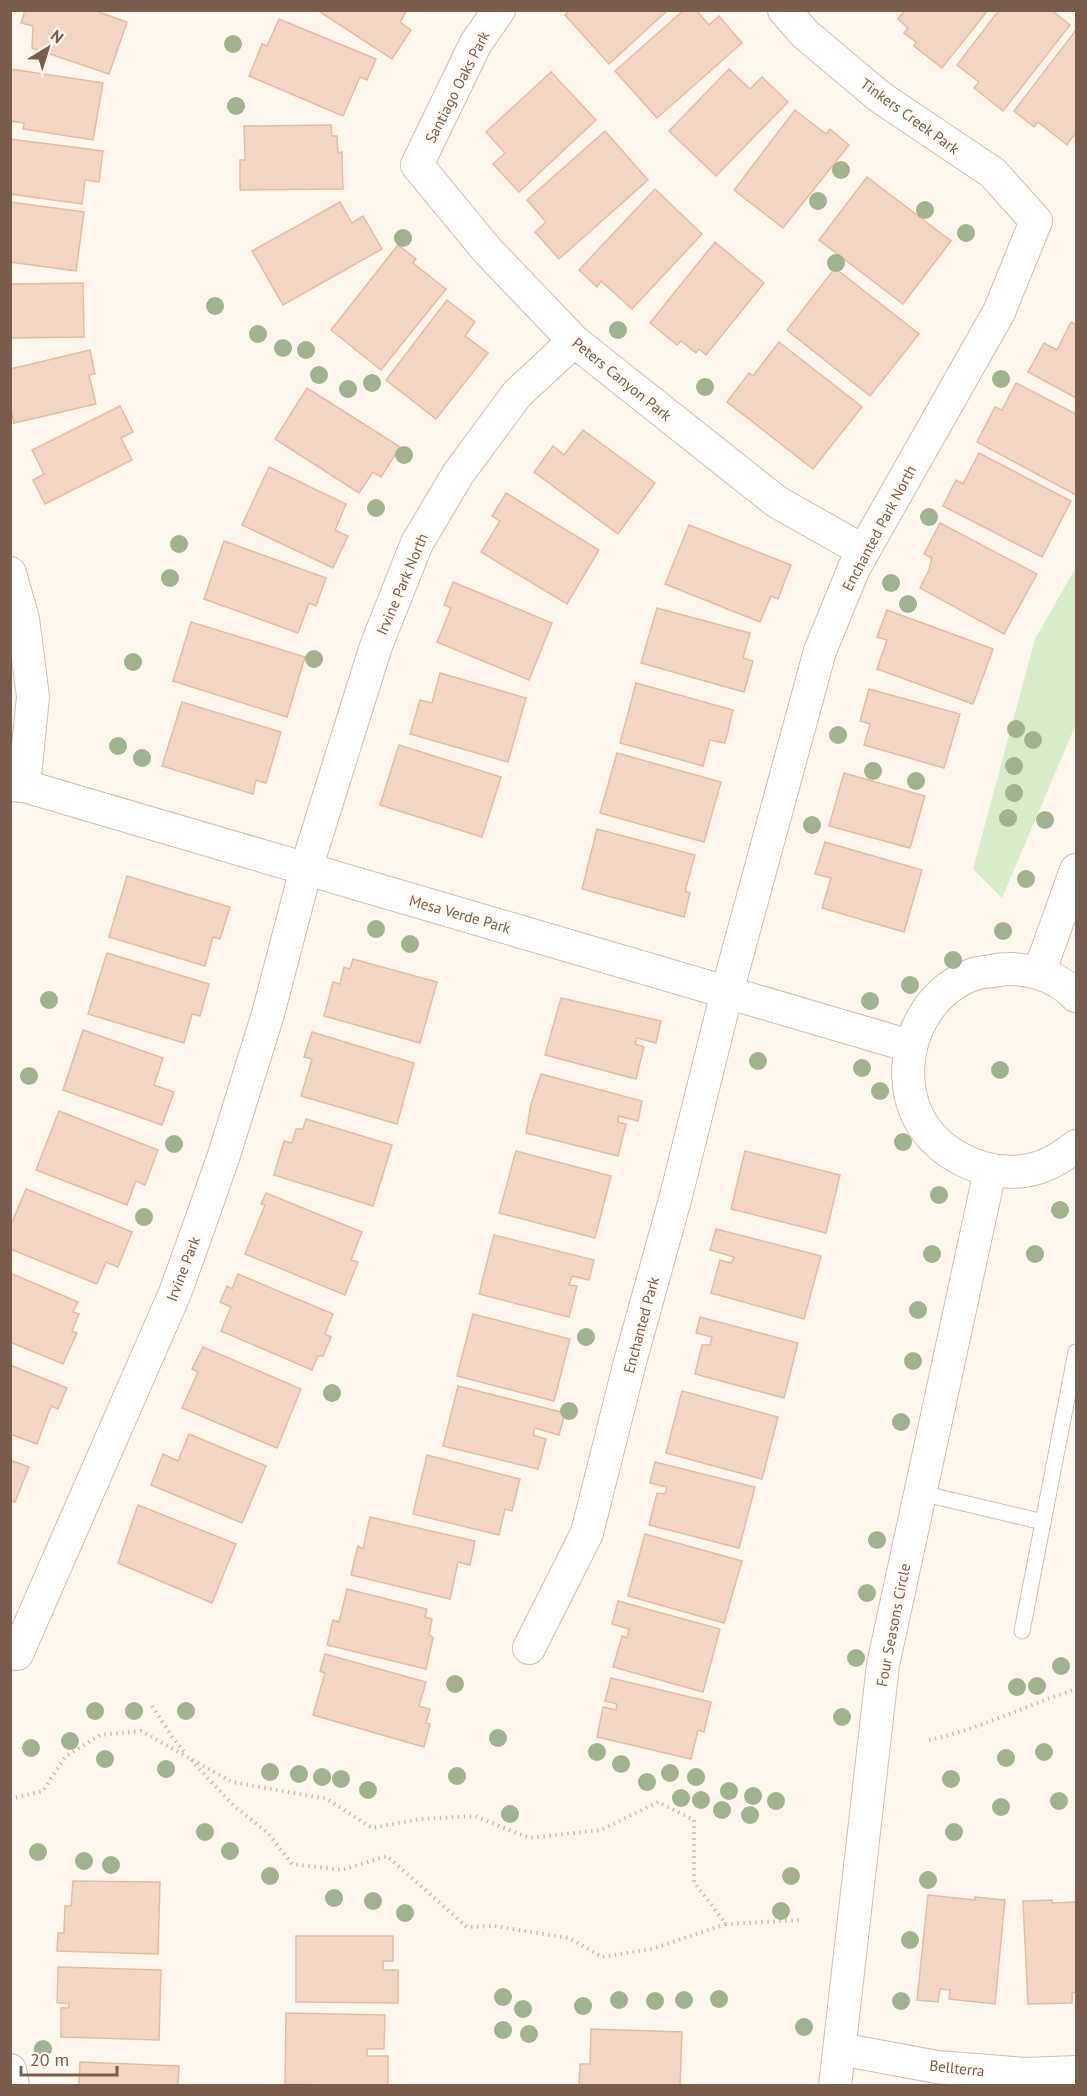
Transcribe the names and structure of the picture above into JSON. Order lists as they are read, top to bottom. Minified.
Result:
{"streets":{"street":["Santiago Oaks Park","Tinkers Creek Park","Peters Canyon Park","Enchanted Park North","Irvine Park North","Mesa Verde Park","Irvine Park","Enchanted Park","Four Seasons Circle","Bellterra"]},"crossings":[["Santiago Oaks Park","Peters Canyon Park"],["Tinkers Creek Park","Enchanted Park North"],["Peters Canyon Park","Enchanted Park North"],["Peters Canyon Park","Irvine Park North"],["Enchanted Park North","Mesa Verde Park"],["Enchanted Park North","Enchanted Park"],["Irvine Park North","Mesa Verde Park"],["Irvine Park North","Irvine Park"],["Mesa Verde Park","Irvine Park"],["Mesa Verde Park","Enchanted Park"],["Four Seasons Circle","Bellterra"]],"scale_bar":"20 m","north":"top right"}
